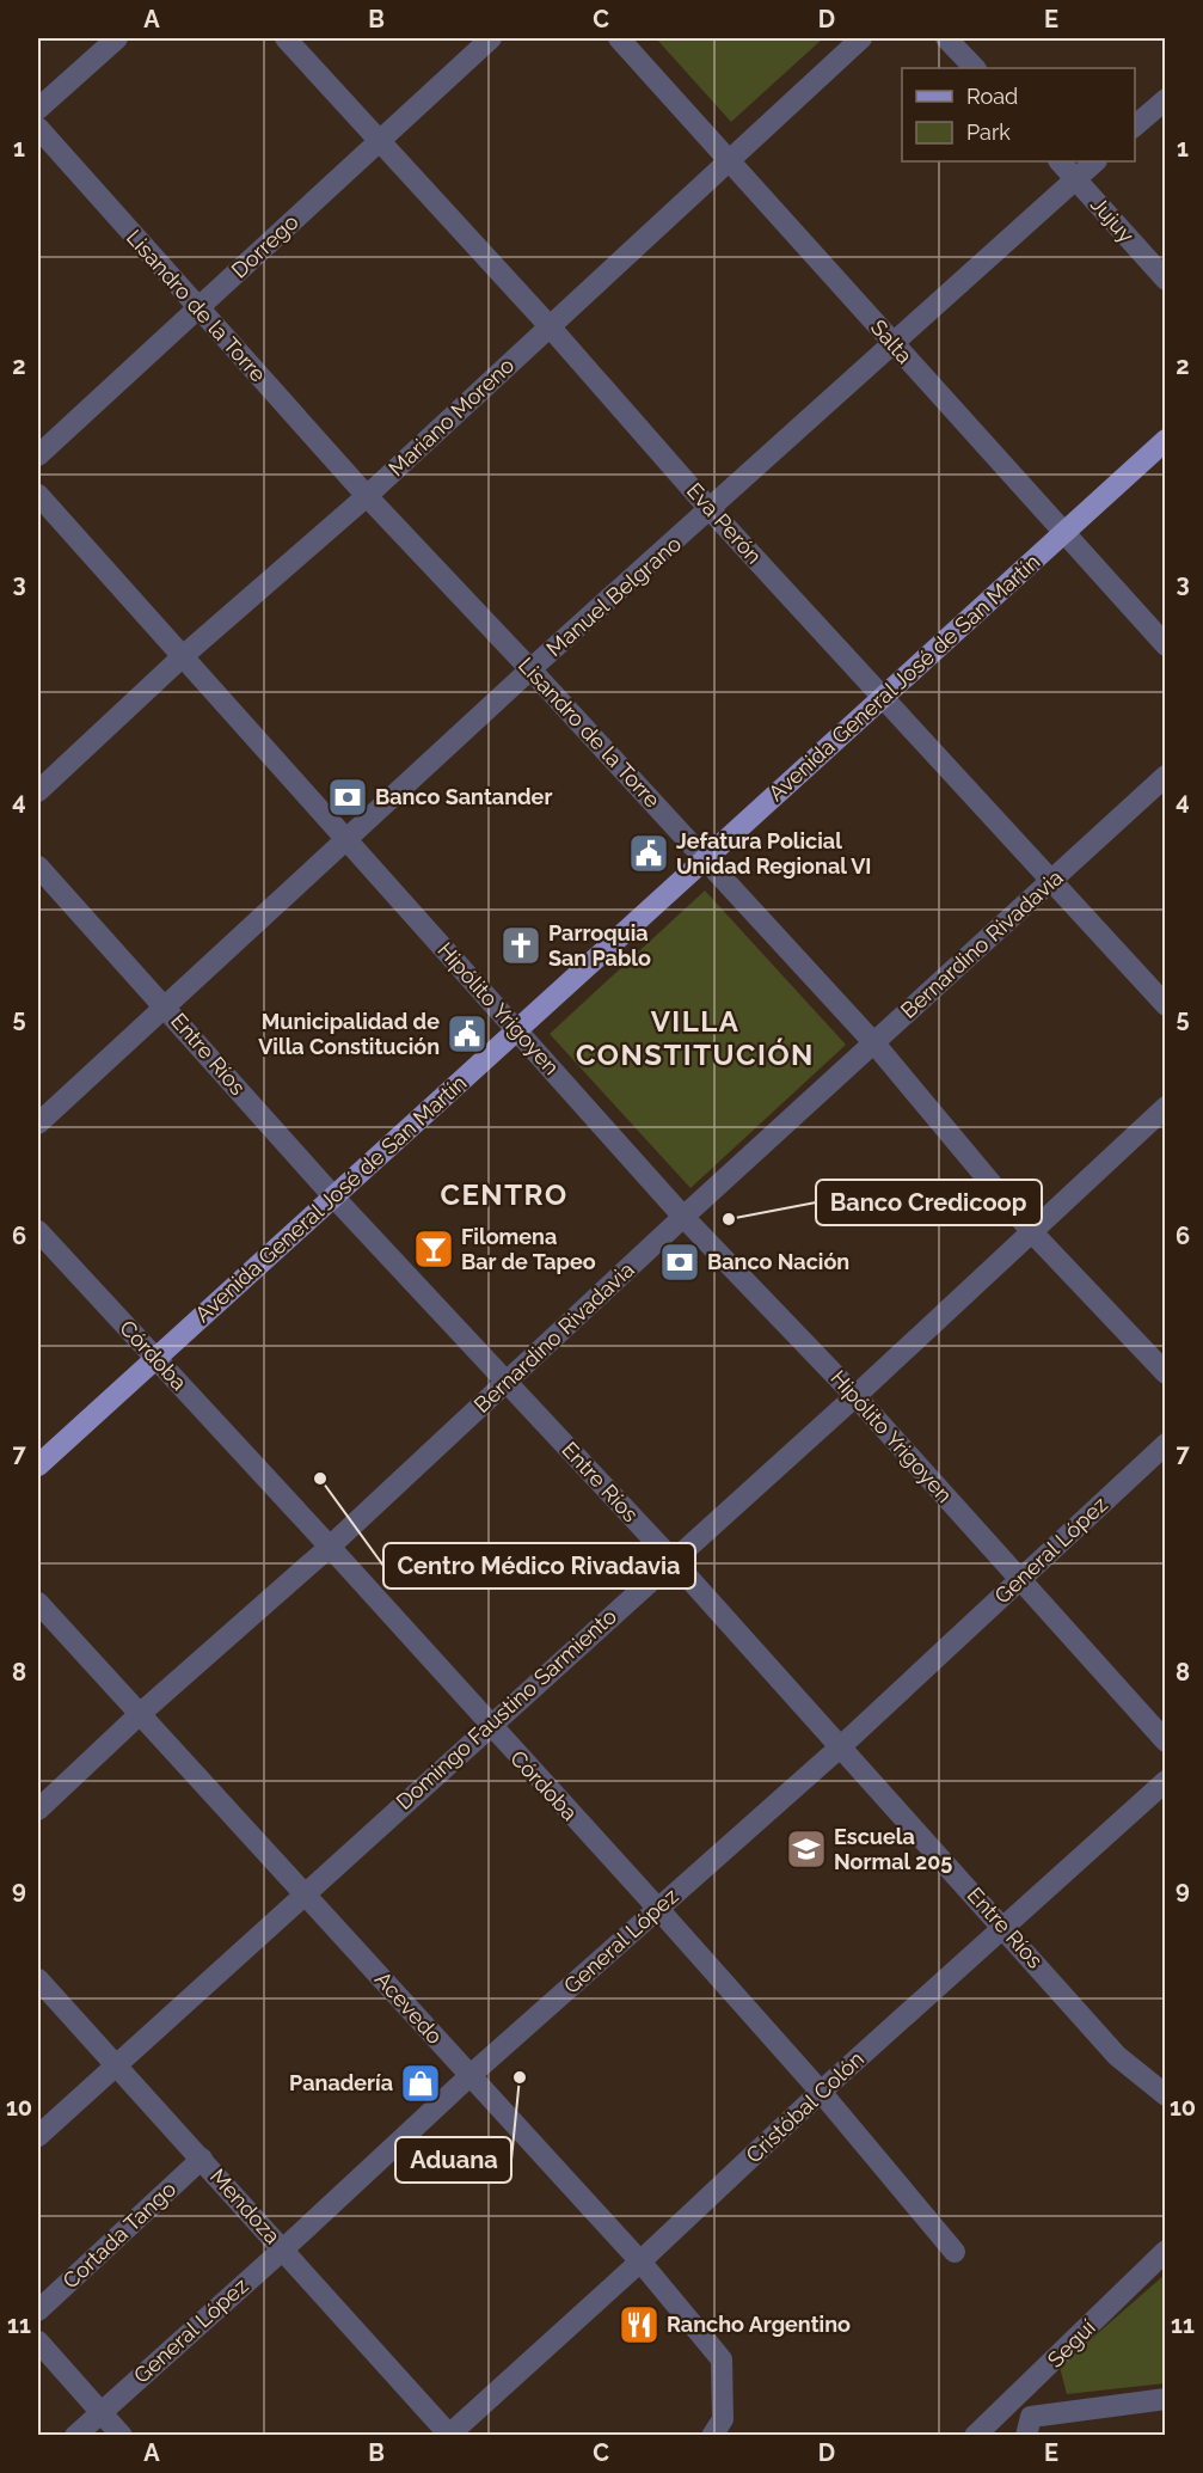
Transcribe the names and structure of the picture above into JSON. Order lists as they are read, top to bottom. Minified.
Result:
{"streets":{"main road":["Avenida General José de San Martín"],"street":["Jujuy","Dorrego","Lisandro de la Torre","Salta","Mariano Moreno","Eva Perón","Manuel Belgrano","Bernardino Rivadavia","Hipólito Yrigoyen","Entre Ríos","Córdoba","General López","Domingo Faustino Sarmiento","Acevedo","Cristóbal Colón","Mendoza","Cortada Tango","Seguí"]},"crossings":[["Jujuy","Manuel Belgrano"],["Dorrego","Lisandro de la Torre"],["Dorrego","Eva Perón"],["Lisandro de la Torre","Mariano Moreno"],["Lisandro de la Torre","Manuel Belgrano"],["Lisandro de la Torre","Avenida General José de San Martín"],["Lisandro de la Torre","Bernardino Rivadavia"],["Lisandro de la Torre","Domingo Faustino Sarmiento"],["Salta","Mariano Moreno"],["Salta","Manuel Belgrano"],["Salta","Avenida General José de San Martín"],["Mariano Moreno","Eva Perón"],["Mariano Moreno","Hipólito Yrigoyen"],["Eva Perón","Manuel Belgrano"],["Eva Perón","Avenida General José de San Martín"],["Eva Perón","Bernardino Rivadavia"],["Manuel Belgrano","Hipólito Yrigoyen"],["Manuel Belgrano","Entre Ríos"],["Avenida General José de San Martín","Hipólito Yrigoyen"],["Avenida General José de San Martín","Entre Ríos"],["Avenida General José de San Martín","Córdoba"],["Bernardino Rivadavia","Hipólito Yrigoyen"],["Bernardino Rivadavia","Entre Ríos"],["Bernardino Rivadavia","Córdoba"],["Bernardino Rivadavia","Acevedo"],["Hipólito Yrigoyen","General López"],["Hipólito Yrigoyen","Domingo Faustino Sarmiento"],["Entre Ríos","General López"],["Entre Ríos","Domingo Faustino Sarmiento"],["Entre Ríos","Cristóbal Colón"],["Córdoba","General López"],["Córdoba","Domingo Faustino Sarmiento"],["Córdoba","Cristóbal Colón"],["General López","Acevedo"],["General López","Mendoza"],["Domingo Faustino Sarmiento","Acevedo"],["Domingo Faustino Sarmiento","Mendoza"],["Acevedo","Cristóbal Colón"],["Cristóbal Colón","Mendoza"],["Mendoza","Cortada Tango"]],"districts":["VILLA CONSTITUCIÓN","CENTRO"],"places":{"bank":["Banco Santander","Banco Nación"],"public building":["Jefatura Policial Unidad Regional VI","Municipalidad de Villa Constitución"],"church":["Parroquia San Pablo"],"other":["Banco Credicoop","Centro Médico Rivadavia","Aduana"],"bar":["Filomena Bar de Tapeo"],"school or university":["Escuela Normal 205"],"shop":["Panadería"],"restaurant":["Rancho Argentino"]},"legend":["Road","Park"],"grid":{"columns":["A","B","C","D","E"],"rows":["1","2","3","4","5","6","7","8","9","10","11"]}}
